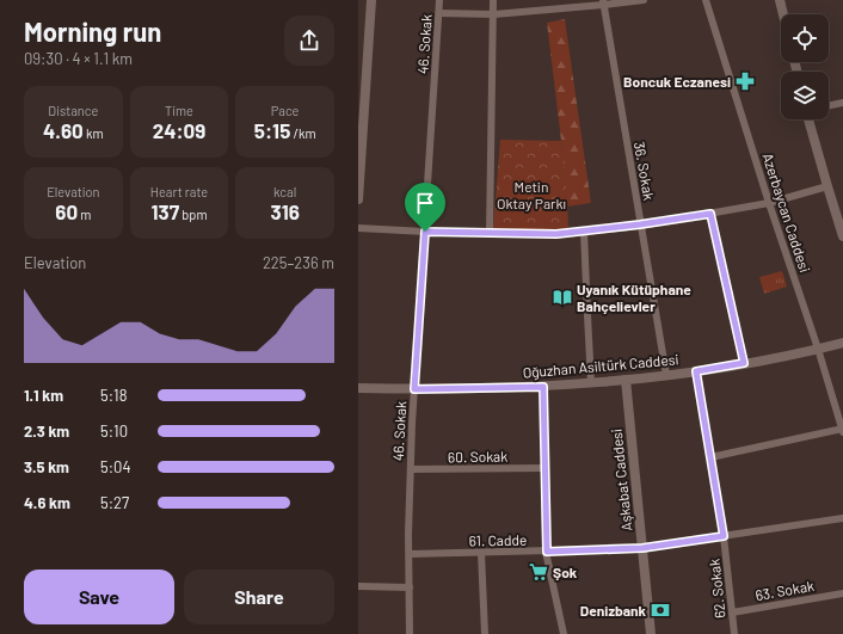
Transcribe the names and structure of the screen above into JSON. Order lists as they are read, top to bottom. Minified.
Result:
{"streets":{"main road":["Oğuzhan Asiltürk Caddesi","Aşkabat Caddesi"],"street":["46. Sokak","36. Sokak","Azerbaycan Caddesi","60. Sokak","61. Cadde","62. Sokak","63. Sokak"]},"crossings":[["46. Sokak","Oğuzhan Asiltürk Caddesi"],["46. Sokak","60. Sokak"],["46. Sokak","61. Cadde"],["36. Sokak","Oğuzhan Asiltürk Caddesi"],["Azerbaycan Caddesi","Oğuzhan Asiltürk Caddesi"],["Oğuzhan Asiltürk Caddesi","Aşkabat Caddesi"],["Oğuzhan Asiltürk Caddesi","62. Sokak"],["Aşkabat Caddesi","61. Cadde"],["61. Cadde","62. Sokak"],["62. Sokak","63. Sokak"]],"parks":["Metin Oktay Parkı"],"places":{"pharmacy":["Boncuk Eczanesi"],"library":["Uyanık Kütüphane Bahçelievler"],"supermarket":["Şok"],"bank":["Denizbank"]},"page":{"heading":["Morning run","09:30 · 4 × 1.1 km"],"stats":[["Distance","4.60 km"],["Time","24:09"],["Pace","5:15 /km"],["Elevation","60 m"],["Heart rate","137 bpm"],["kcal","316"]],"chart":["Elevation","225–236 m"],"list":[{"name":"1.1 km","note":"5:18"},{"name":"2.3 km","note":"5:10"},{"name":"3.5 km","note":"5:04"},{"name":"4.6 km","note":"5:27"}],"buttons":["Save","Share"]}}
